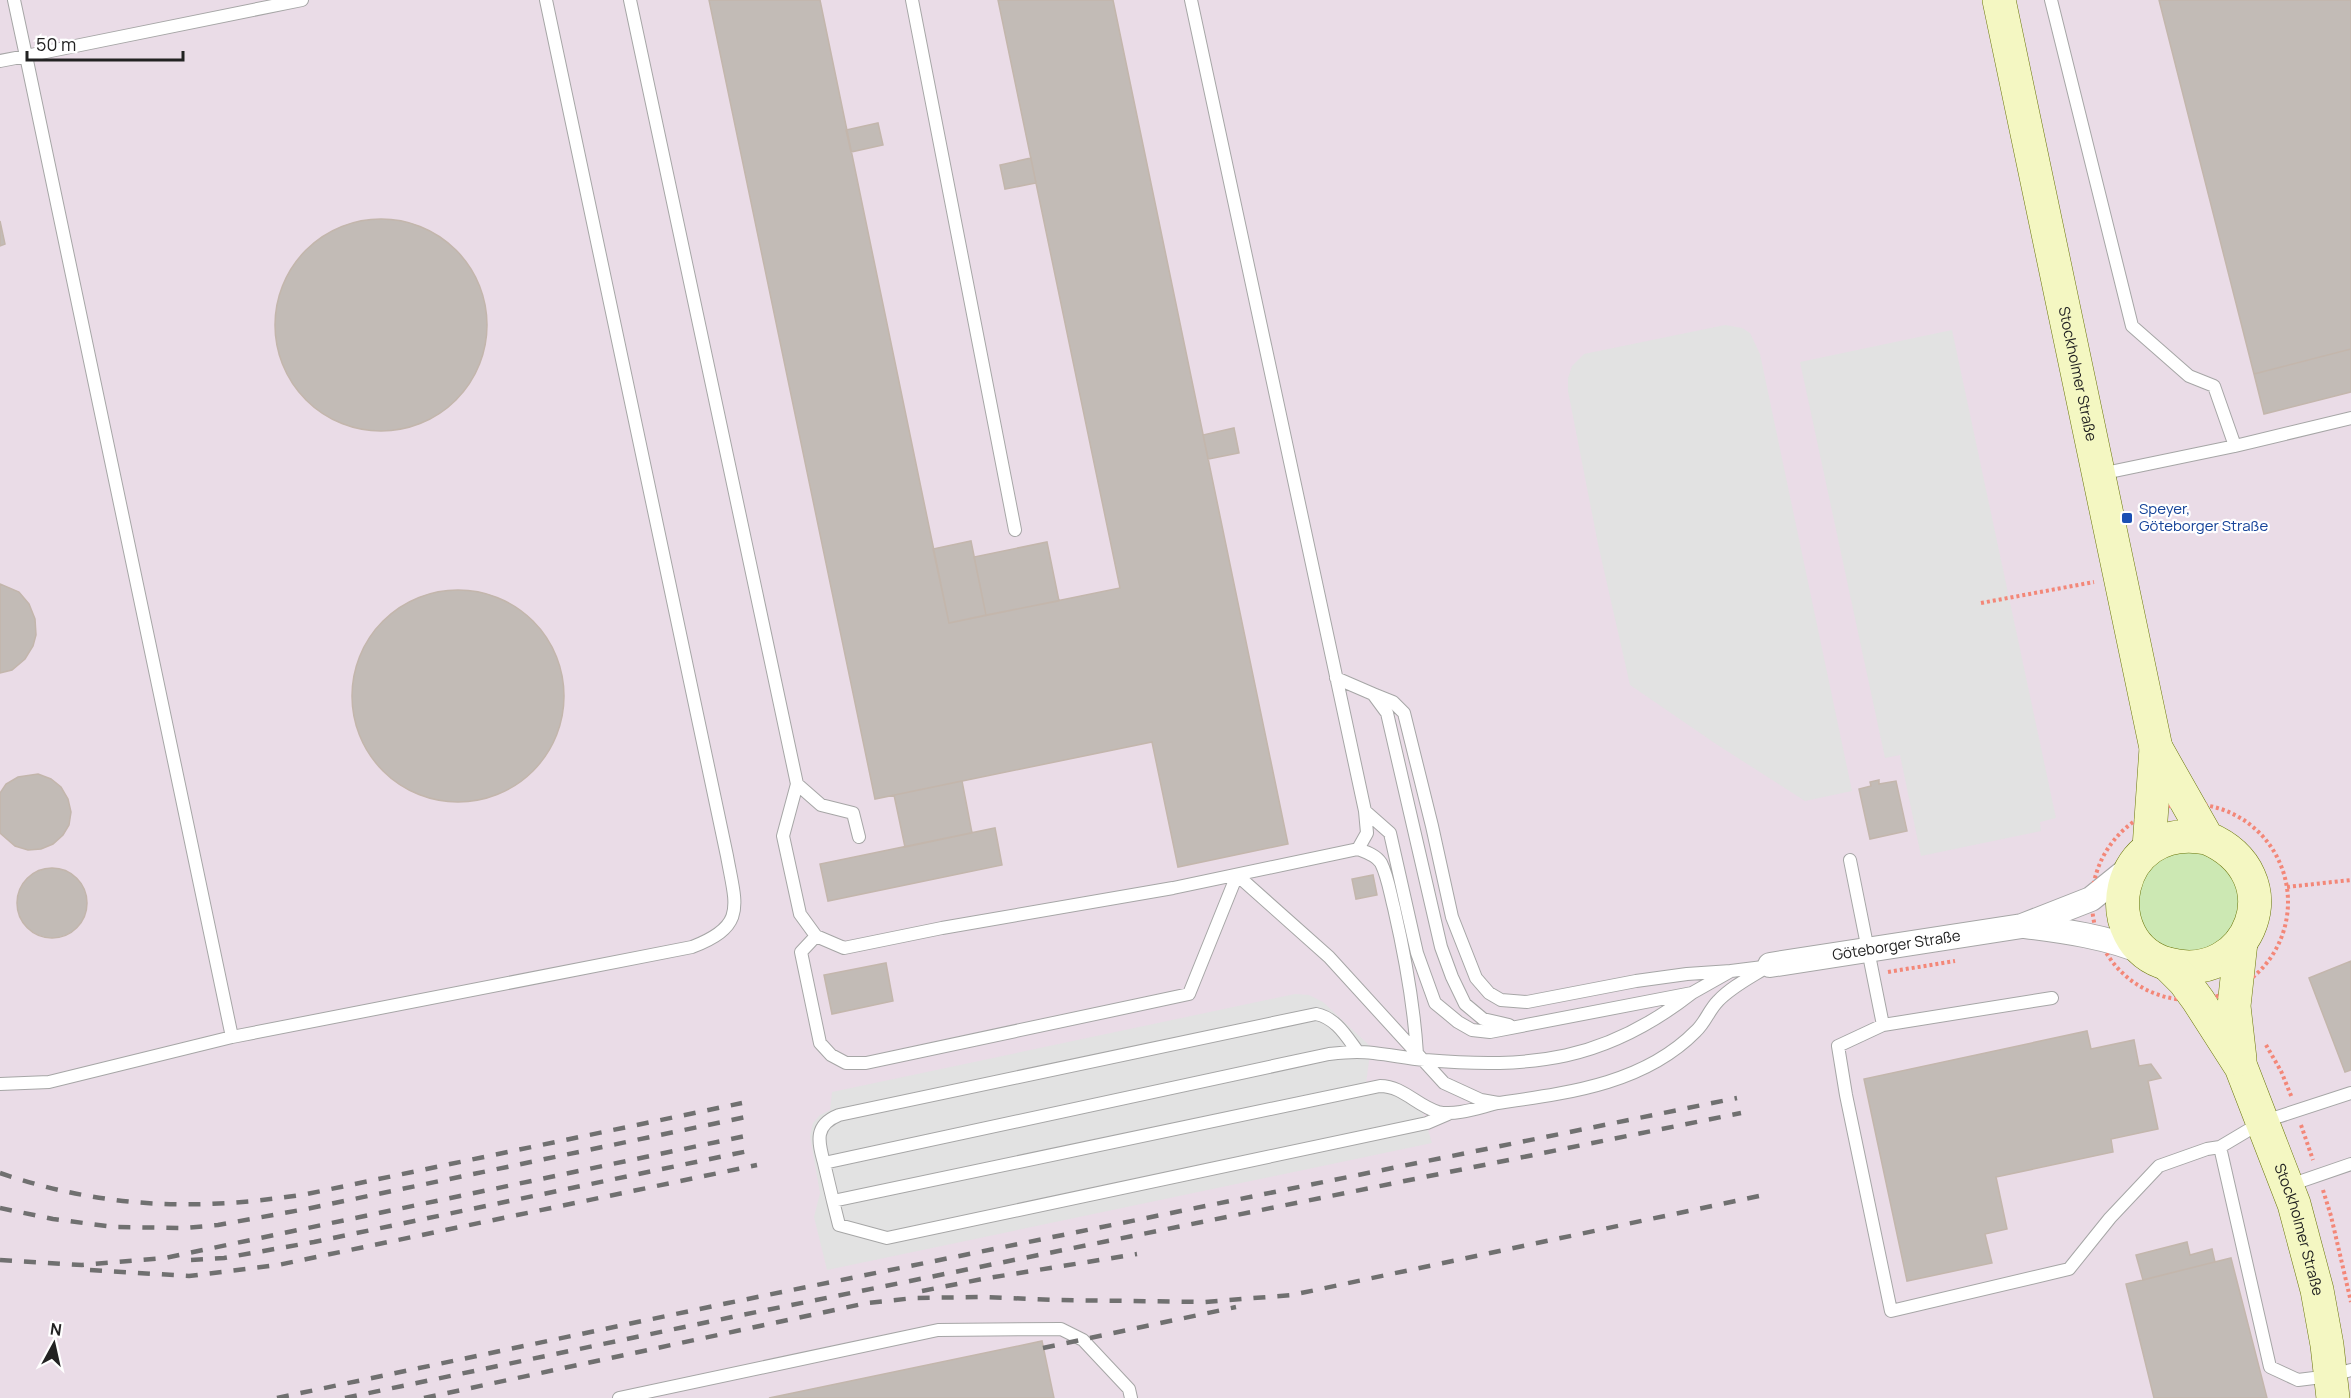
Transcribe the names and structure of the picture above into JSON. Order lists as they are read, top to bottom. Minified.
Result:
{"streets":{"street":["Stockholmer Straße","Göteborger Straße"]},"crossings":[["Stockholmer Straße","Göteborger Straße"]],"places":{"transit":["Speyer, Göteborger Straße"]},"scale_bar":"50 m","north":"top"}
